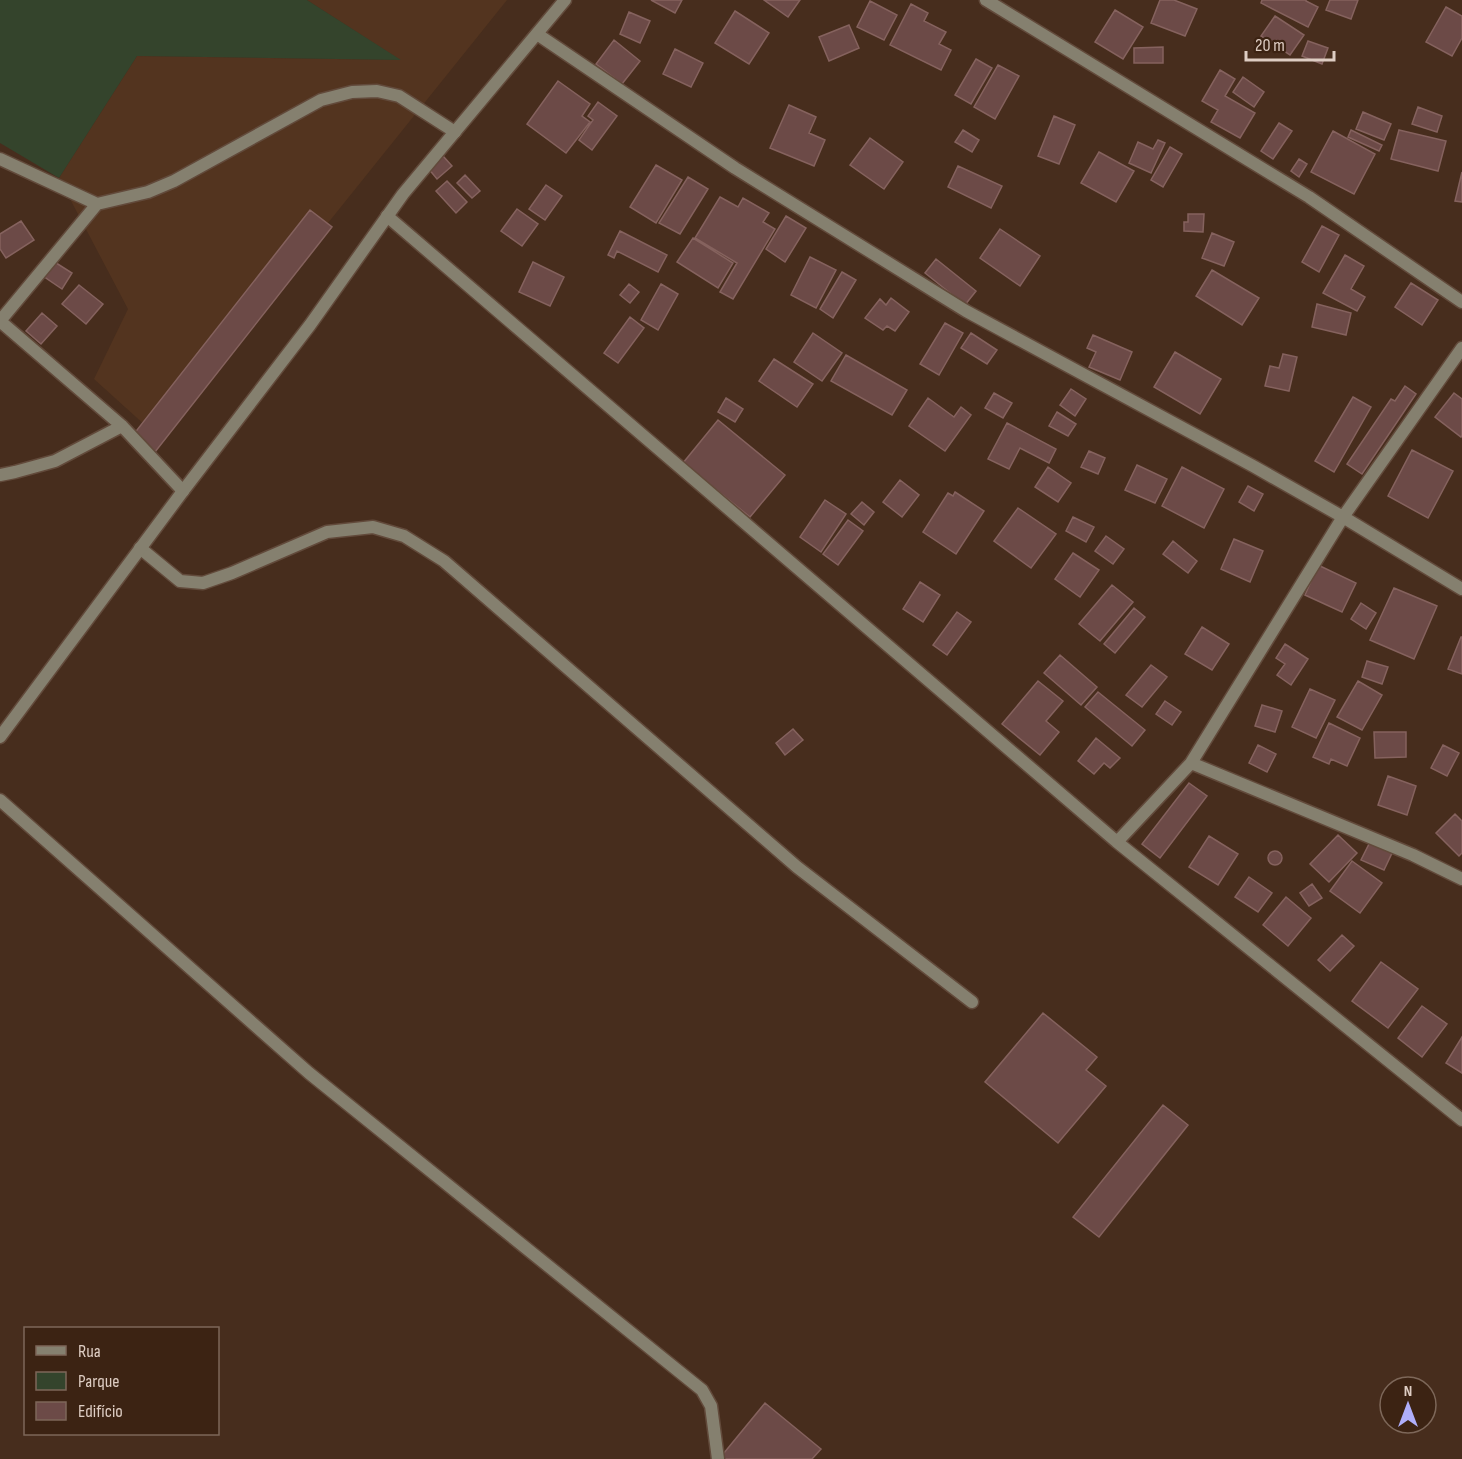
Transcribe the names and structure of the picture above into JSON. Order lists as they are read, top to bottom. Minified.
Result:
{"legend":["Rua","Parque","Edifício"],"scale_bar":"20 m","north":"top"}
